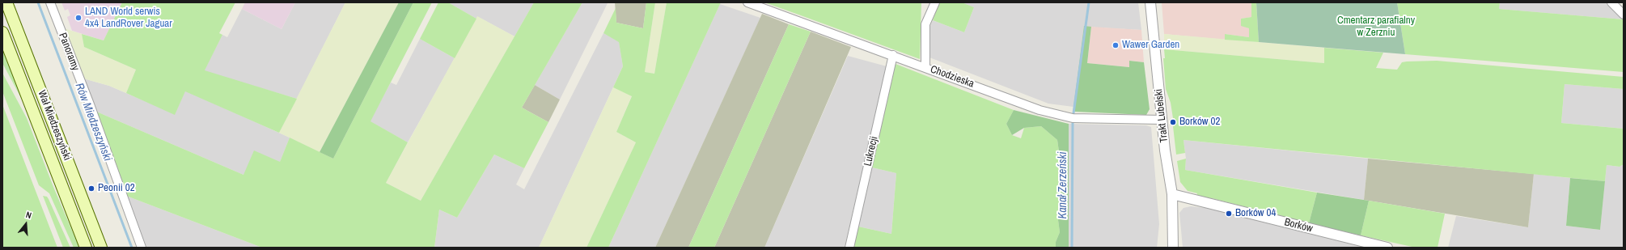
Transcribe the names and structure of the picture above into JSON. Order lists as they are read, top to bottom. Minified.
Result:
{"streets":{"main road":["Wał Miedzeszyński"],"street":["Panoramy","Chodzieska","Trakt Lubelski","Lukrecji","Borków"]},"crossings":[["Chodzieska","Trakt Lubelski"],["Chodzieska","Lukrecji"],["Trakt Lubelski","Borków"]],"water":["Rów Miedzeszyński","Kanał Zerzeński"],"parks":["Cmentarz parafialny w Zerzniu"],"places":["LAND World serwis 4x4 LandRover Jaguar","Wawer Garden","Borków 02","Peonii 02","Borków 04"],"north":"top"}
